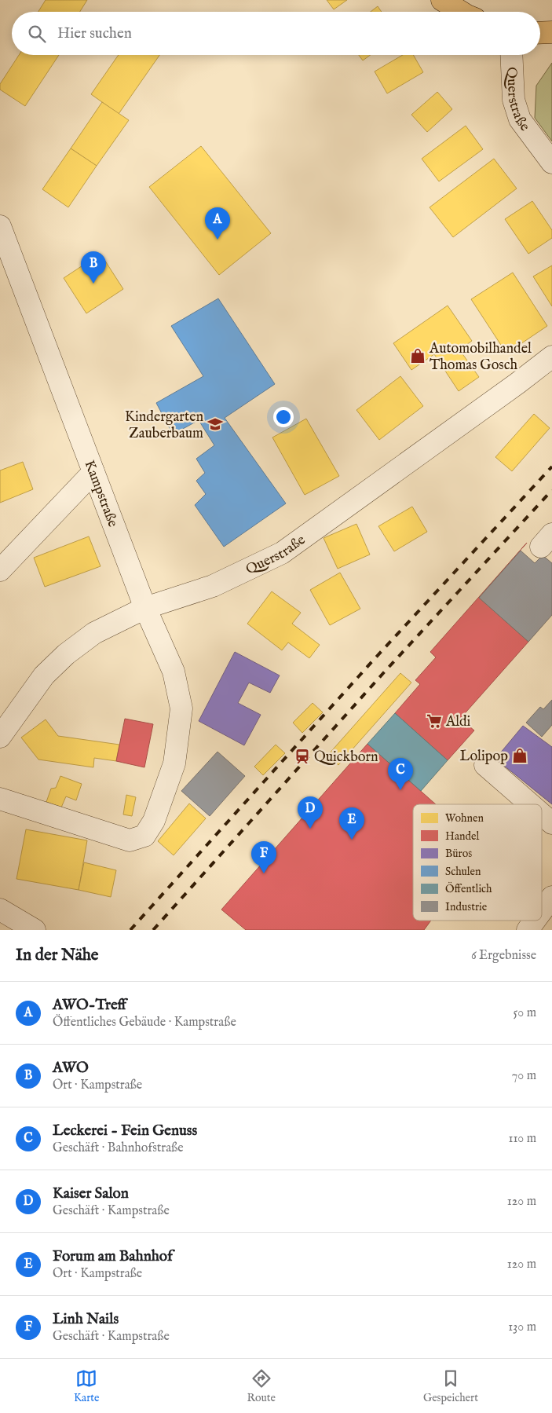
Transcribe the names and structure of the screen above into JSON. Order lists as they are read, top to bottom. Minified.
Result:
{"streets":{"street":["Querstraße","Kampstraße"]},"crossings":[["Querstraße","Kampstraße"]],"places":{"shop":["Automobilhandel Thomas Gosch","Lolipop"],"school or university":["Kindergarten Zauberbaum"],"supermarket":["Aldi"],"station":["Quickborn"]},"legend":["Wohnen","Handel","Büros","Schulen","Öffentlich","Industrie"],"page":{"search":"Hier suchen","pins":["A","B","C","D","E","F"],"heading":["In der Nähe","6 Ergebnisse"],"list":[{"mark":"A","name":"AWO-Treff","note":"Öffentliches Gebäude · Kampstraße","value":"50 m"},{"mark":"B","name":"AWO","note":"Ort · Kampstraße","value":"70 m"},{"mark":"C","name":"Leckerei - Fein Genuss","note":"Geschäft · Bahnhofstraße","value":"110 m"},{"mark":"D","name":"Kaiser Salon","note":"Geschäft · Kampstraße","value":"120 m"},{"mark":"E","name":"Forum am Bahnhof","note":"Ort · Kampstraße","value":"120 m"},{"mark":"F","name":"Linh Nails","note":"Geschäft · Kampstraße","value":"130 m"}],"nav":["Karte","Route","Gespeichert"]}}
